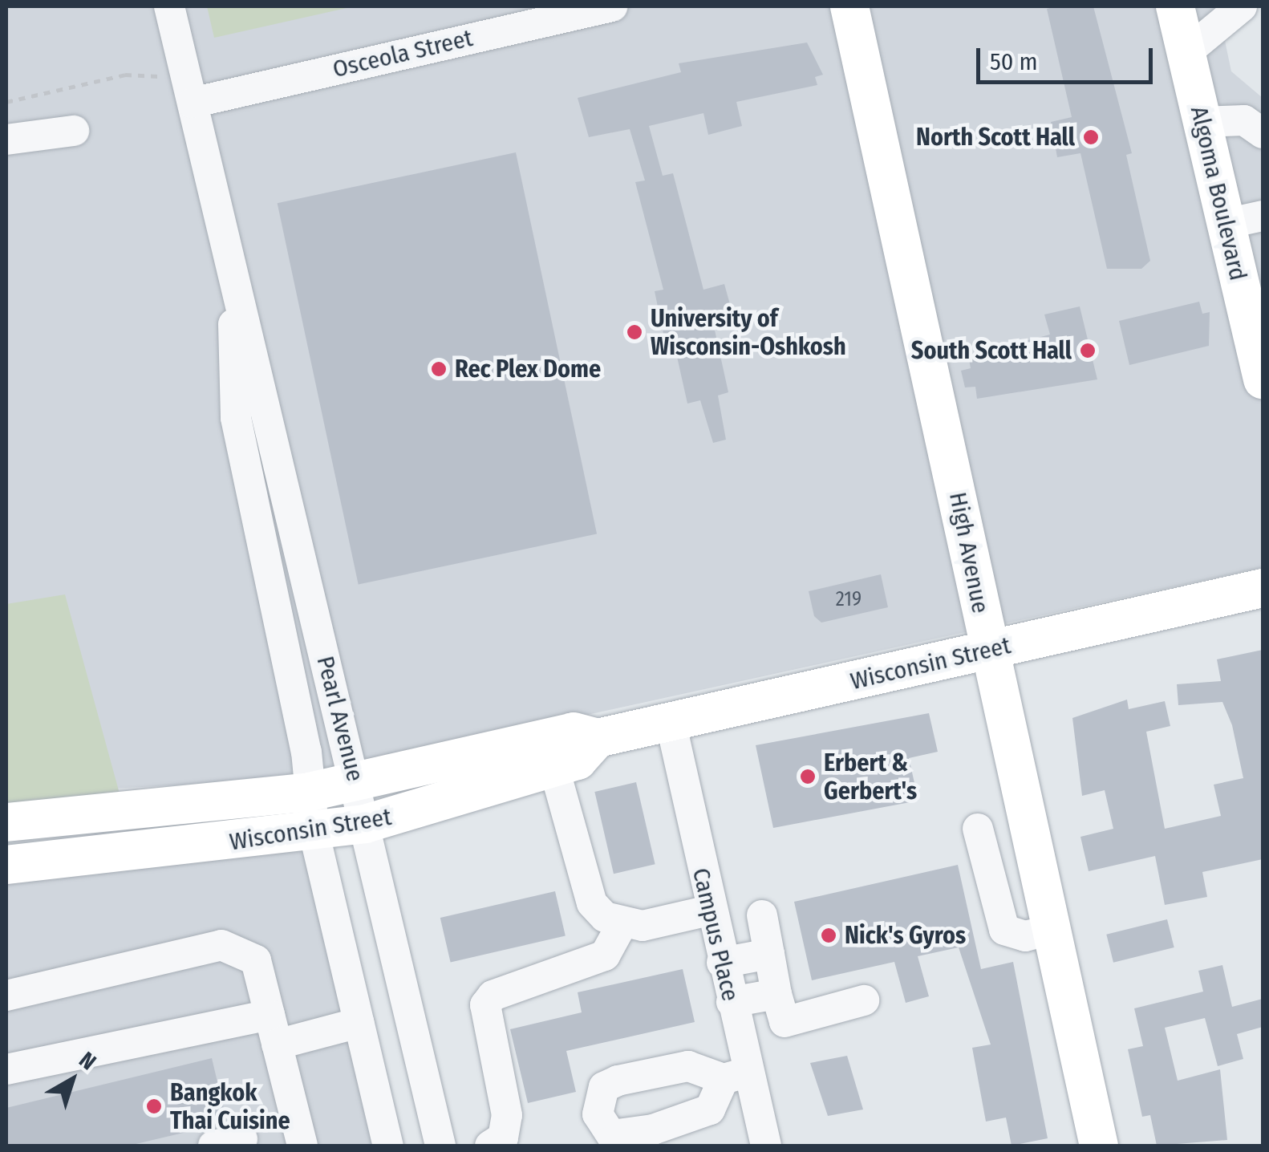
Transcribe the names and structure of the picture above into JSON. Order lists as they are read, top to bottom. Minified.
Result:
{"streets":{"main road":["Algoma Boulevard","High Avenue","Wisconsin Street"],"street":["Osceola Street","Pearl Avenue","Campus Place"]},"crossings":[["Osceola Street","Pearl Avenue"],["High Avenue","Wisconsin Street"],["Wisconsin Street","Pearl Avenue"],["Wisconsin Street","Campus Place"]],"places":["North Scott Hall","University of Wisconsin-Oshkosh","South Scott Hall","Rec Plex Dome","Erbert & Gerbert's","Nick's Gyros","Bangkok Thai Cuisine"],"house_numbers":["219"],"scale_bar":"50 m","north":"top right"}
